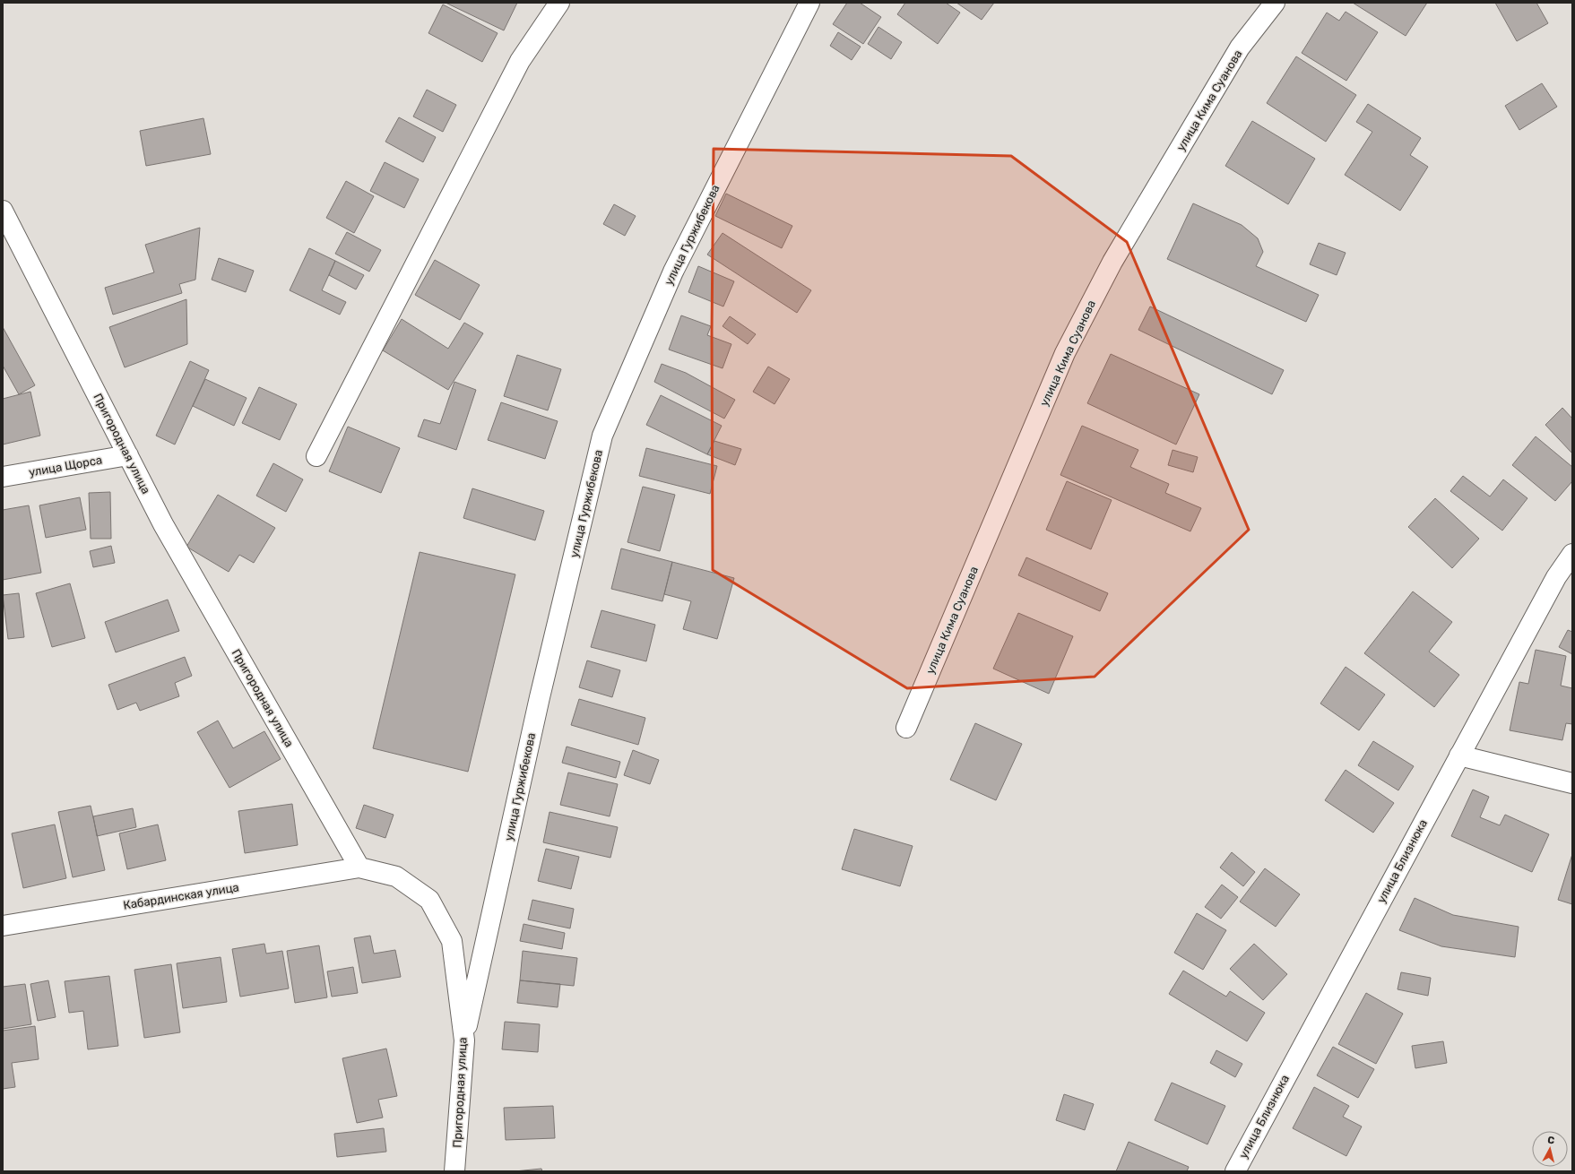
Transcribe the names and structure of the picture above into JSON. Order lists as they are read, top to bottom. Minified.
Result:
{"streets":{"street":["улица Кима Суанова","улица Гуржибекова","Пригородная улица","улица Щорса","улица Близнюка","Кабардинская улица"]},"crossings":[["улица Гуржибекова","Пригородная улица"],["Пригородная улица","улица Щорса"],["Пригородная улица","Кабардинская улица"]],"north":"top"}
